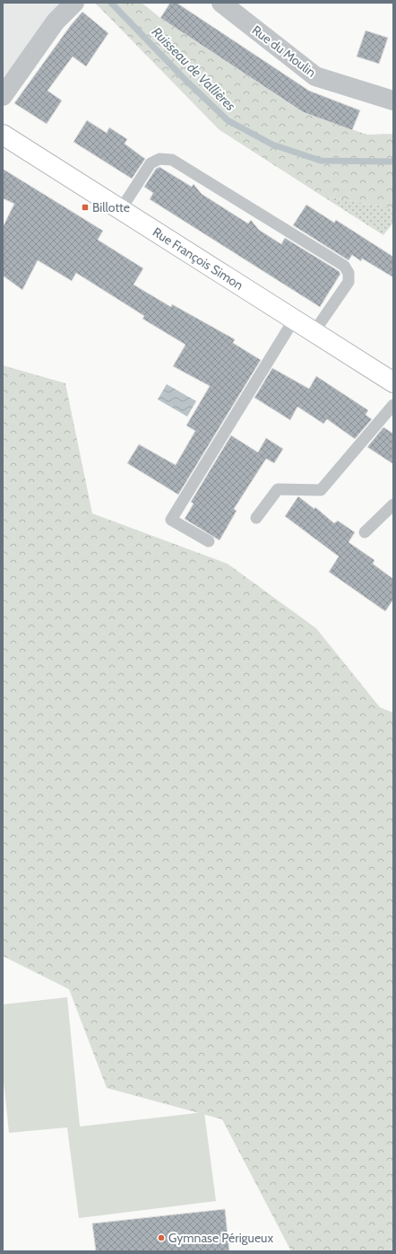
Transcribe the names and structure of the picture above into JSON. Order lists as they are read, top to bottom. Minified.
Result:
{"streets":{"main road":["Rue François Simon"],"street":["Rue du Moulin"]},"water":["Ruisseau de Vallières"],"places":{"transit":["Billotte"],"other":["Gymnase Périgueux"]}}
